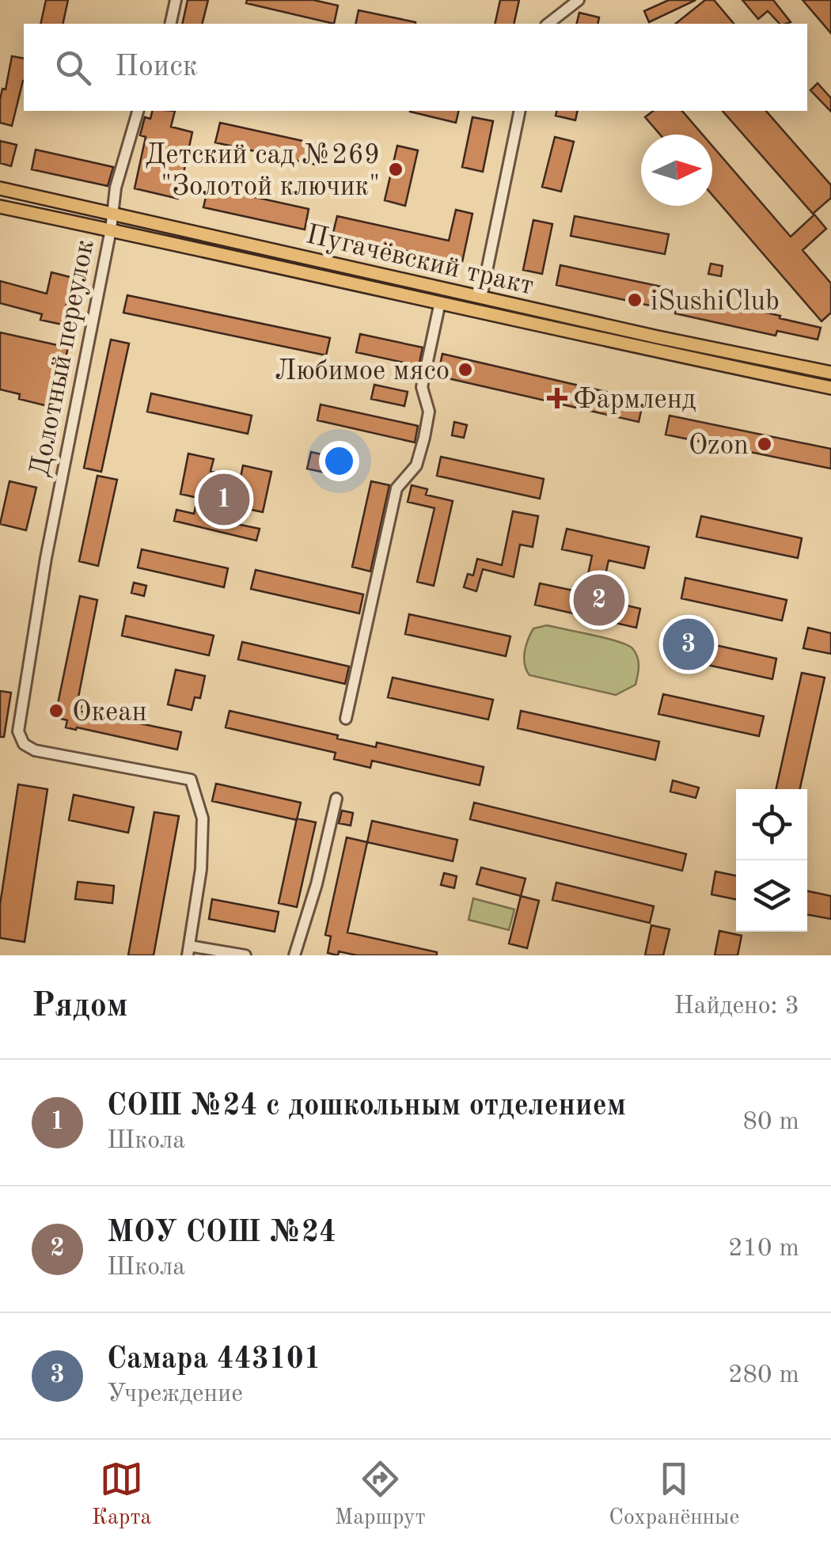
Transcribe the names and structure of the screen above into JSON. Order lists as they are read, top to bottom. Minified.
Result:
{"streets":{"main road":["Пугачёвский тракт"],"street":["Долотный переулок"]},"crossings":[["Пугачёвский тракт","Долотный переулок"]],"places":{"other":["Детский сад №269 \"Золотой ключик\"","iSushiClub","Любимое мясо","Ozon","Океан"],"health":["Фармленд"]},"north":"right","page":{"search":"Поиск","pins":["1","2","3"],"heading":["Рядом","Найдено: 3"],"list":[{"mark":"1","name":"СОШ №24 с дошкольным отделением","note":"Школа","value":"80 m"},{"mark":"2","name":"МОУ СОШ №24","note":"Школа","value":"210 m"},{"mark":"3","name":"Самара 443101","note":"Учреждение","value":"280 m"}],"nav":["Карта","Маршрут","Сохранённые"]}}
